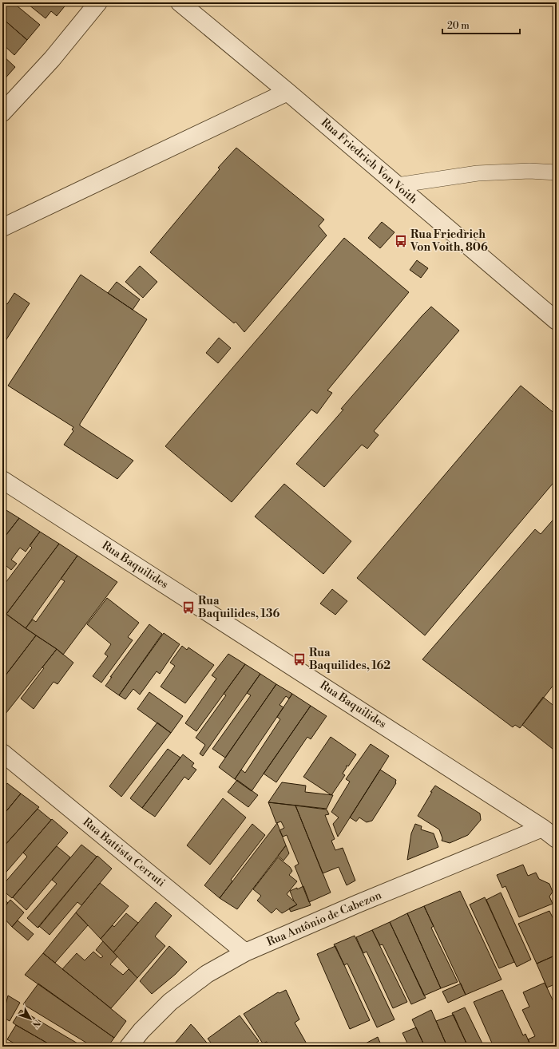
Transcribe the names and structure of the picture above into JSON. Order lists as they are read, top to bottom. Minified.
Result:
{"streets":{"street":["Rua Friedrich Von Voith","Rua Baquilides","Rua Battista Cerruti","Rua Antônio de Cabezon"]},"crossings":[["Rua Baquilides","Rua Antônio de Cabezon"],["Rua Battista Cerruti","Rua Antônio de Cabezon"]],"places":{"bus stop":["Rua Friedrich Von Voith, 806","Rua Baquilides, 136","Rua Baquilides, 162"]},"scale_bar":"20 m","north":"bottom right"}
